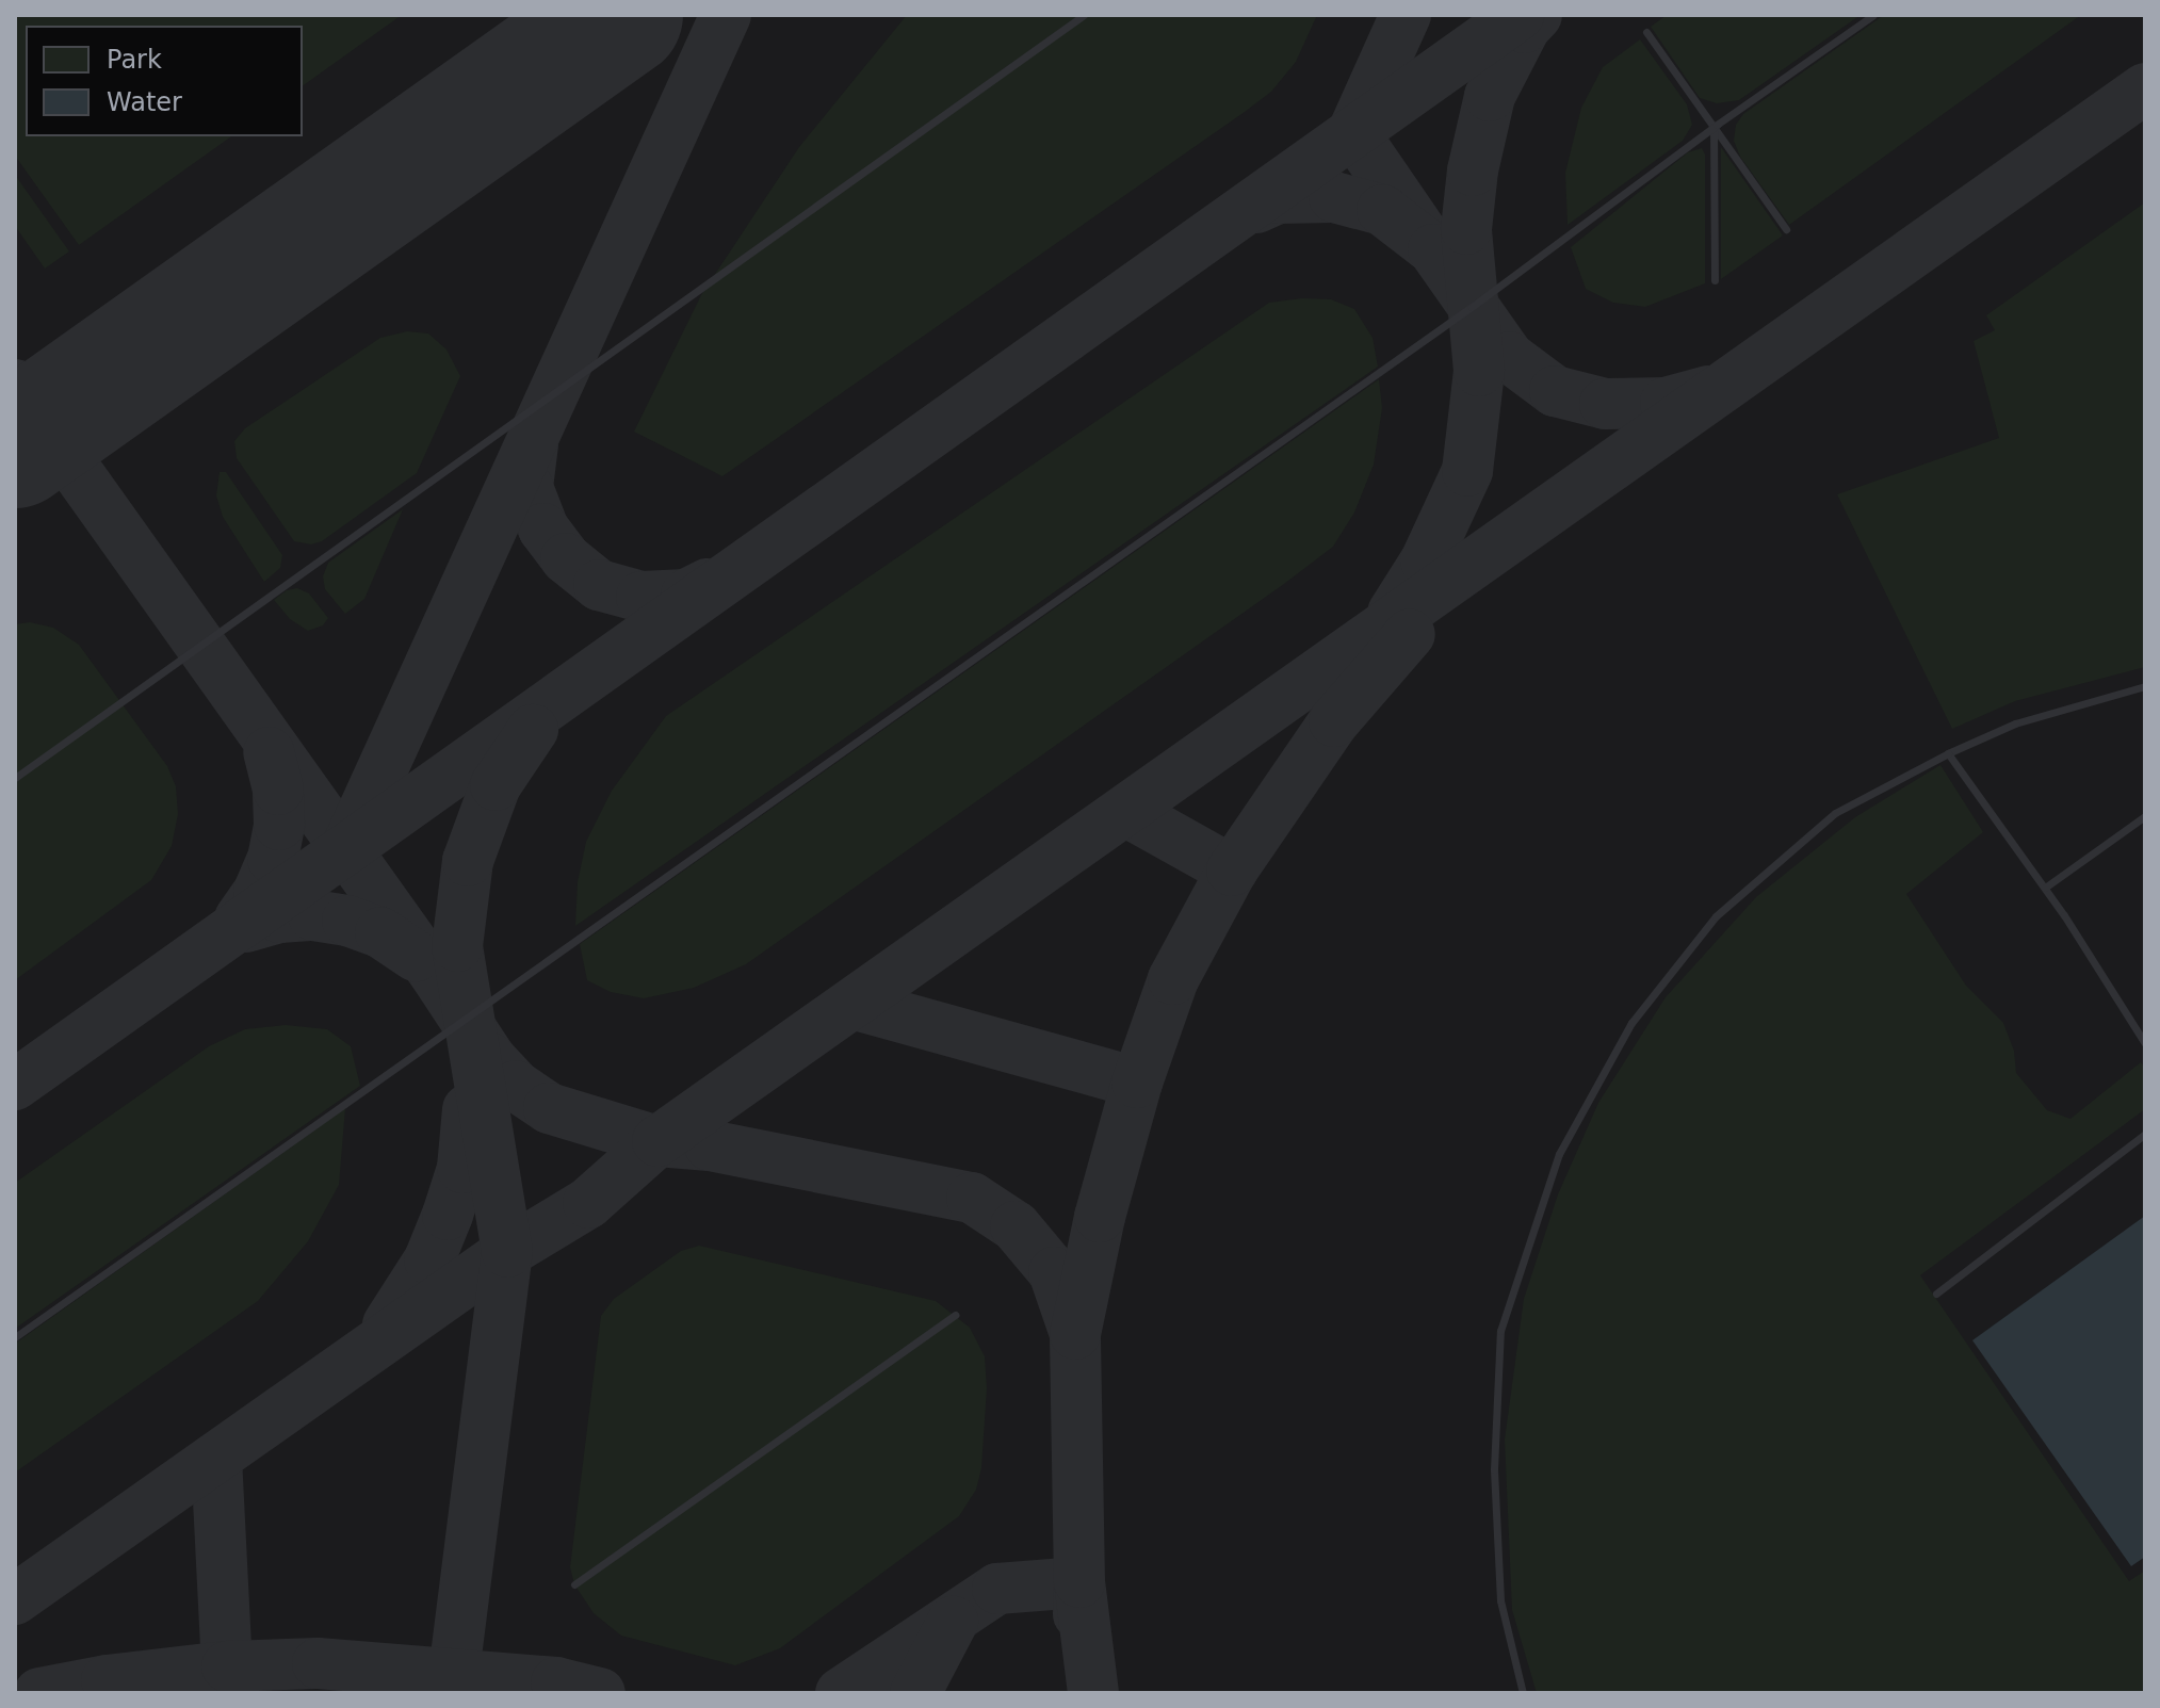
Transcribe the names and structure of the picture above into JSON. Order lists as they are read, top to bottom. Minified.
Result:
{"legend":["Park","Water"]}
